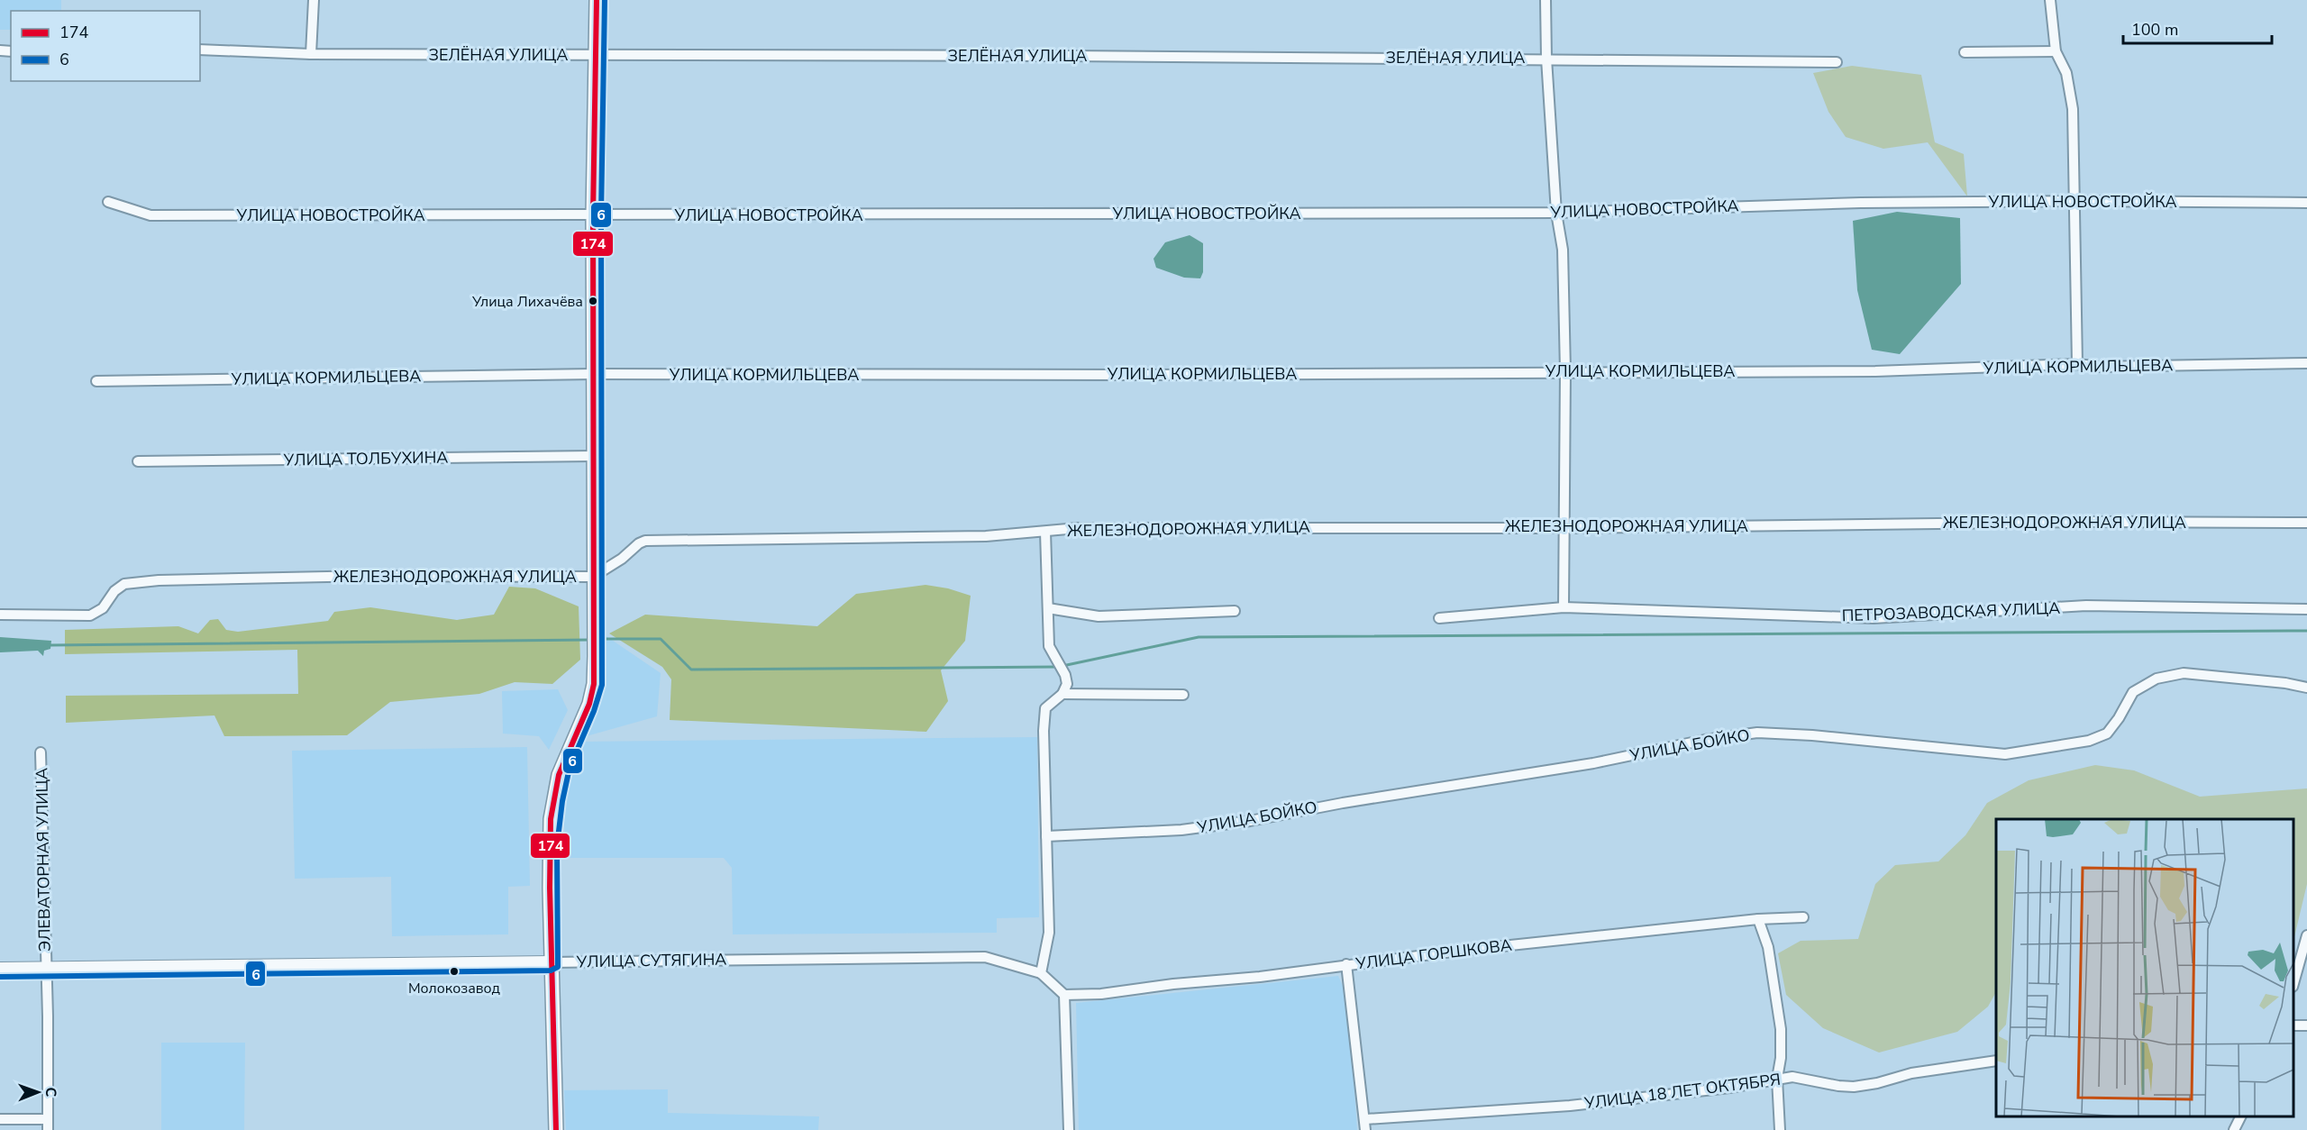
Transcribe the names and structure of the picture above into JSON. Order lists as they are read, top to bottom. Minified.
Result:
{"streets":{"street":["ЗЕЛЁНАЯ УЛИЦА","УЛИЦА НОВОСТРОЙКА","УЛИЦА КОРМИЛЬЦЕВА","УЛИЦА ТОЛБУХИНА","ЖЕЛЕЗНОДОРОЖНАЯ УЛИЦА","ПЕТРОЗАВОДСКАЯ УЛИЦА","УЛИЦА БОЙКО","ЭЛЕВАТОРНАЯ УЛИЦА","УЛИЦА ГОРШКОВА","УЛИЦА СУТЯГИНА","УЛИЦА 18 ЛЕТ ОКТЯБРЯ"]},"crossings":[["ЭЛЕВАТОРНАЯ УЛИЦА","УЛИЦА СУТЯГИНА"]],"places":["Улица Лихачёва","Молокозавод"],"lines":["transit line 174","transit line 6"],"legend":["174","6"],"scale_bar":"100 m","north":"right"}
